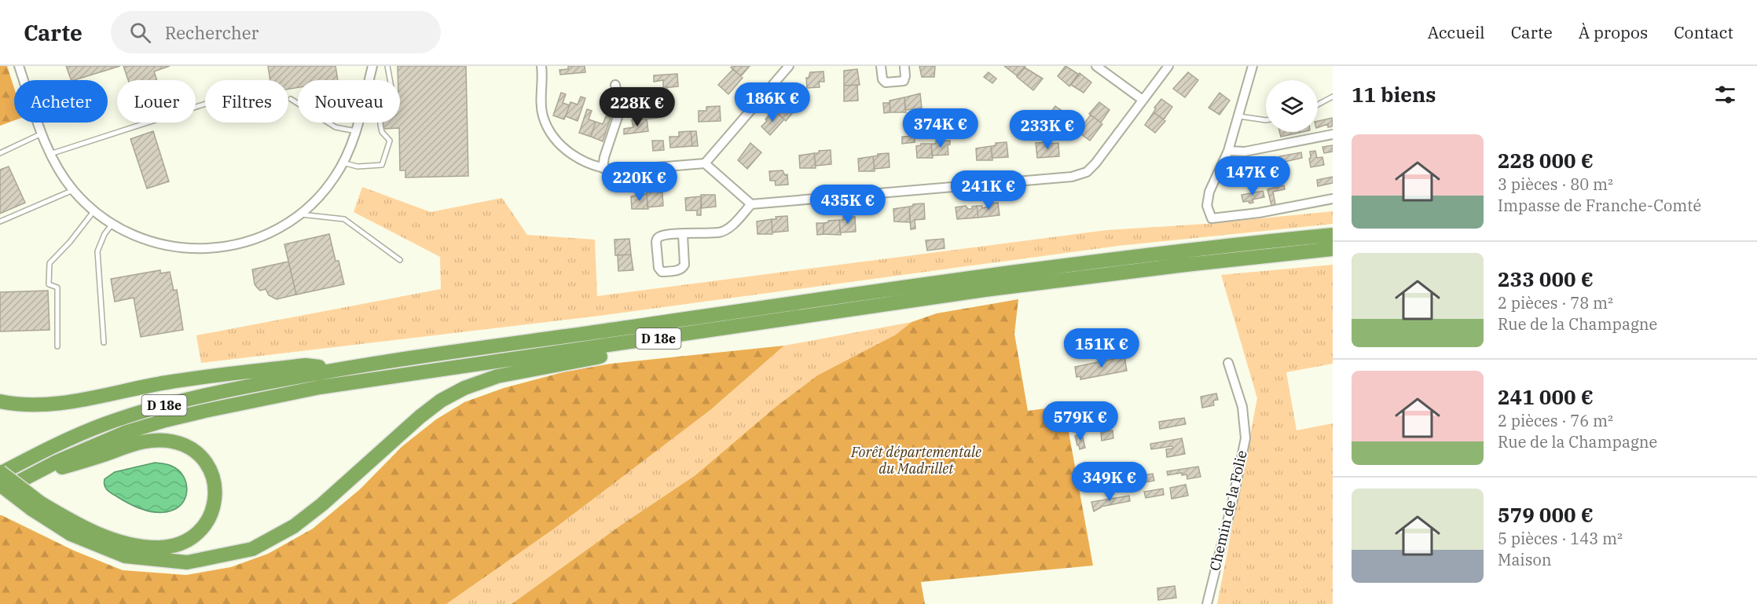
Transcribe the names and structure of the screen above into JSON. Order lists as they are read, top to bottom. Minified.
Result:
{"streets":{"highway":["D 18e"],"street":["Chemin de la Folie"]},"parks":["Forêt départementale du Madrillet"],"page":{"header":"Carte","search":"Rechercher","nav":["Accueil","Carte","À propos","Contact"],"heading":"11 biens","chip":["Acheter","Louer","Filtres","Nouveau"],"price":["186K €","228K €","374K €","233K €","147K €","220K €","241K €","435K €","151K €","579K €","349K €"],"list":[{"name":"228 000 €","note":"3 pièces · 80 m² · Impasse de Franche-Comté"},{"name":"233 000 €","note":"2 pièces · 78 m² · Rue de la Champagne"},{"name":"241 000 €","note":"2 pièces · 76 m² · Rue de la Champagne"},{"name":"579 000 €","note":"5 pièces · 143 m² · Maison"}]}}
